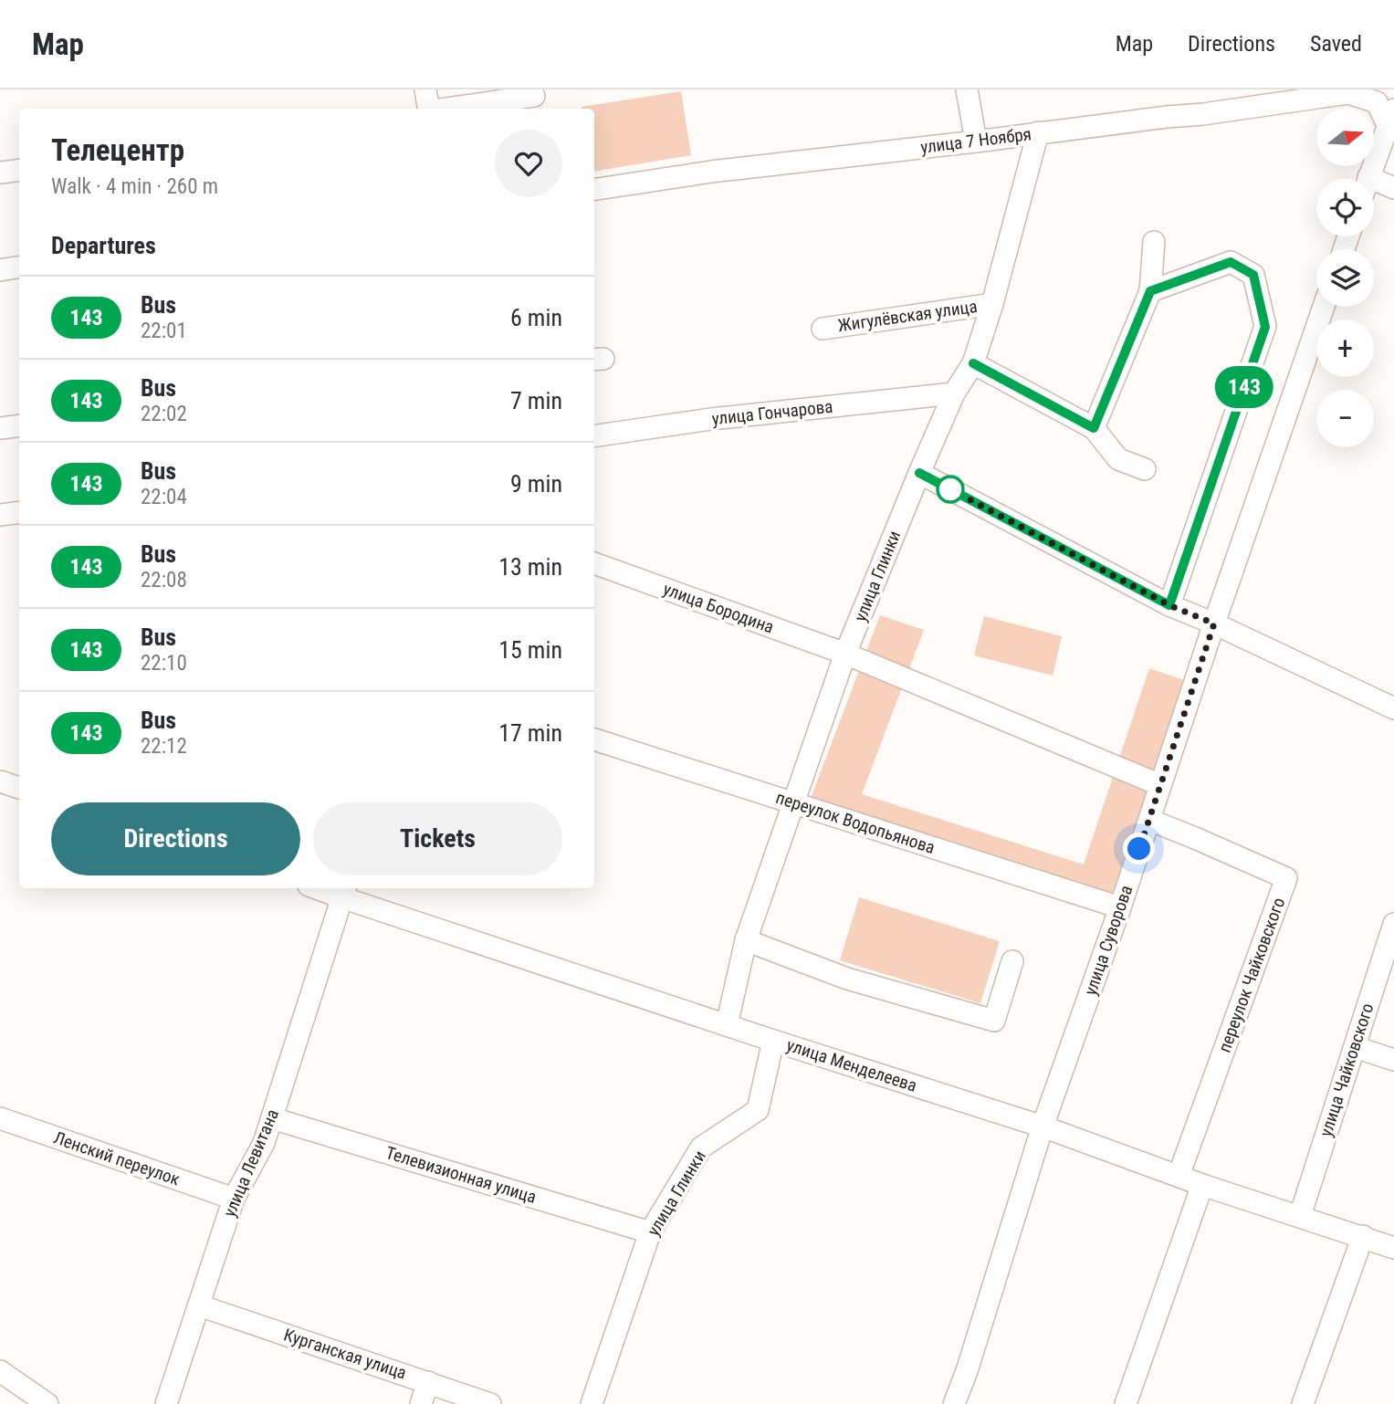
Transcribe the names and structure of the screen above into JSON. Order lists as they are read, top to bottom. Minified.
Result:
{"streets":{"street":["улица 7 Ноября","Жигулёвская улица","улица Гончарова","улица Глинки","улица Бородина","переулок Водопьянова","улица Суворова","переулок Чайковского","улица Менделеева","улица Чайковского","Ленский переулок","улица Левитана","Телевизионная улица","Курганская улица"]},"crossings":[["улица 7 Ноября","улица Глинки"],["Жигулёвская улица","улица Глинки"],["улица Гончарова","улица Глинки"],["улица Глинки","улица Бородина"],["улица Глинки","переулок Водопьянова"],["улица Глинки","улица Менделеева"],["улица Глинки","Телевизионная улица"],["улица Бородина","улица Суворова"],["переулок Водопьянова","улица Суворова"],["улица Суворова","переулок Чайковского"],["улица Суворова","улица Менделеева"],["переулок Чайковского","улица Менделеева"],["улица Менделеева","улица Чайковского"],["улица Менделеева","улица Левитана"],["Ленский переулок","улица Левитана"],["улица Левитана","Телевизионная улица"],["улица Левитана","Курганская улица"]],"lines":["bus line 143"],"north":"right","page":{"header":"Map","nav":["Map","Directions","Saved"],"on_map":"143","map_buttons":["+","−"],"heading":[["Телецентр","Walk · 4 min · 260 m"],"Departures"],"list":[{"mark":"143","name":"Bus","note":"22:01","value":"6 min"},{"mark":"143","name":"Bus","note":"22:02","value":"7 min"},{"mark":"143","name":"Bus","note":"22:04","value":"9 min"},{"mark":"143","name":"Bus","note":"22:08","value":"13 min"},{"mark":"143","name":"Bus","note":"22:10","value":"15 min"},{"mark":"143","name":"Bus","note":"22:12","value":"17 min"}],"buttons":["Directions","Tickets"]}}
